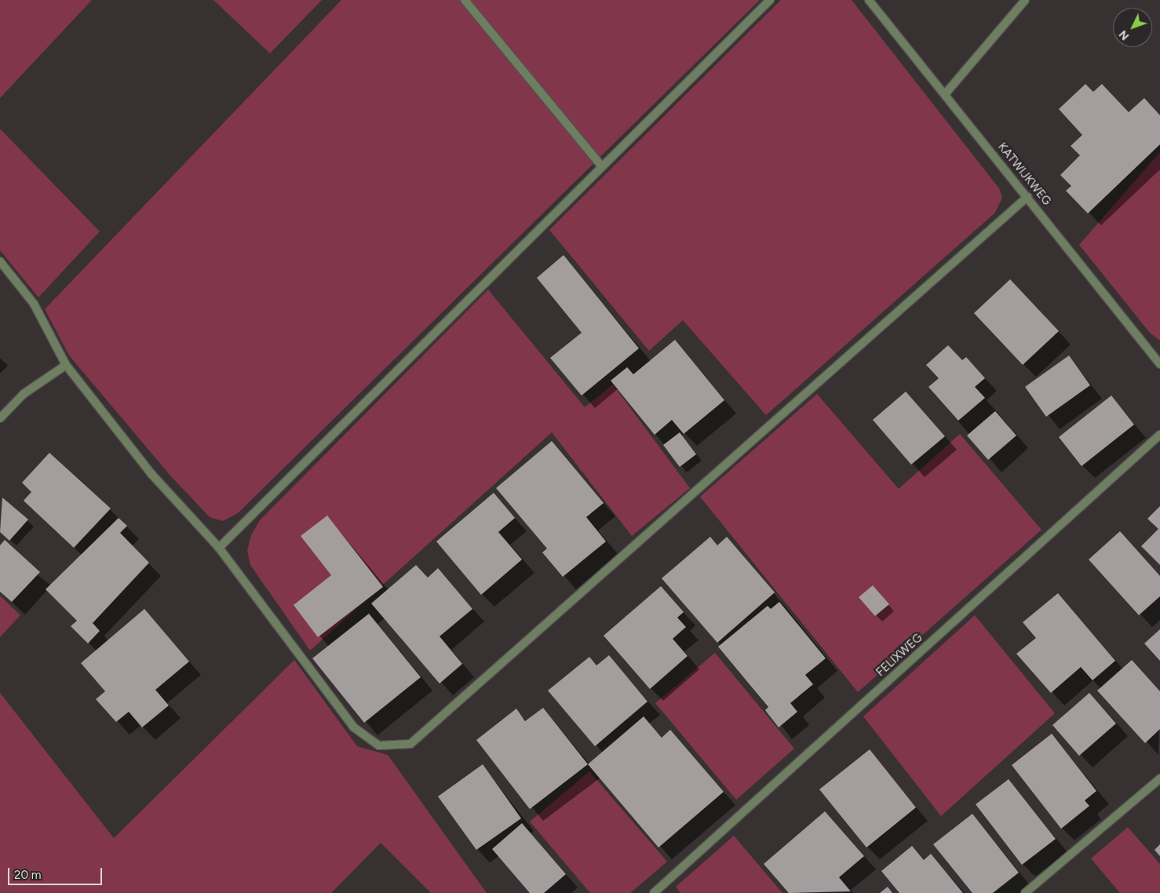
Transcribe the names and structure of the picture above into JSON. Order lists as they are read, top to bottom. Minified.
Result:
{"streets":{"street":["KATWIJKWEG","FELIXWEG"]},"scale_bar":"20 m","north":"bottom left"}
